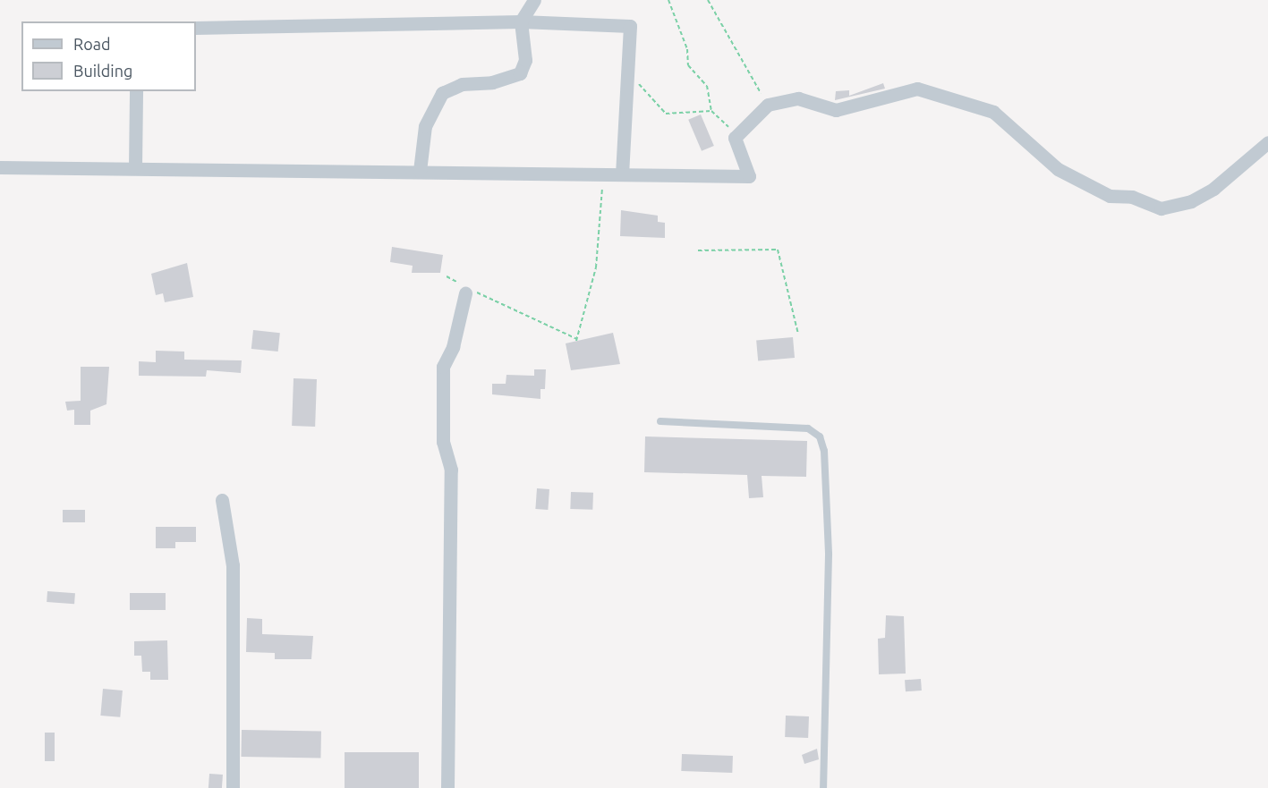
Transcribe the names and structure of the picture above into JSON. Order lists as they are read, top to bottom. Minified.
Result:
{"legend":["Road","Building"]}
